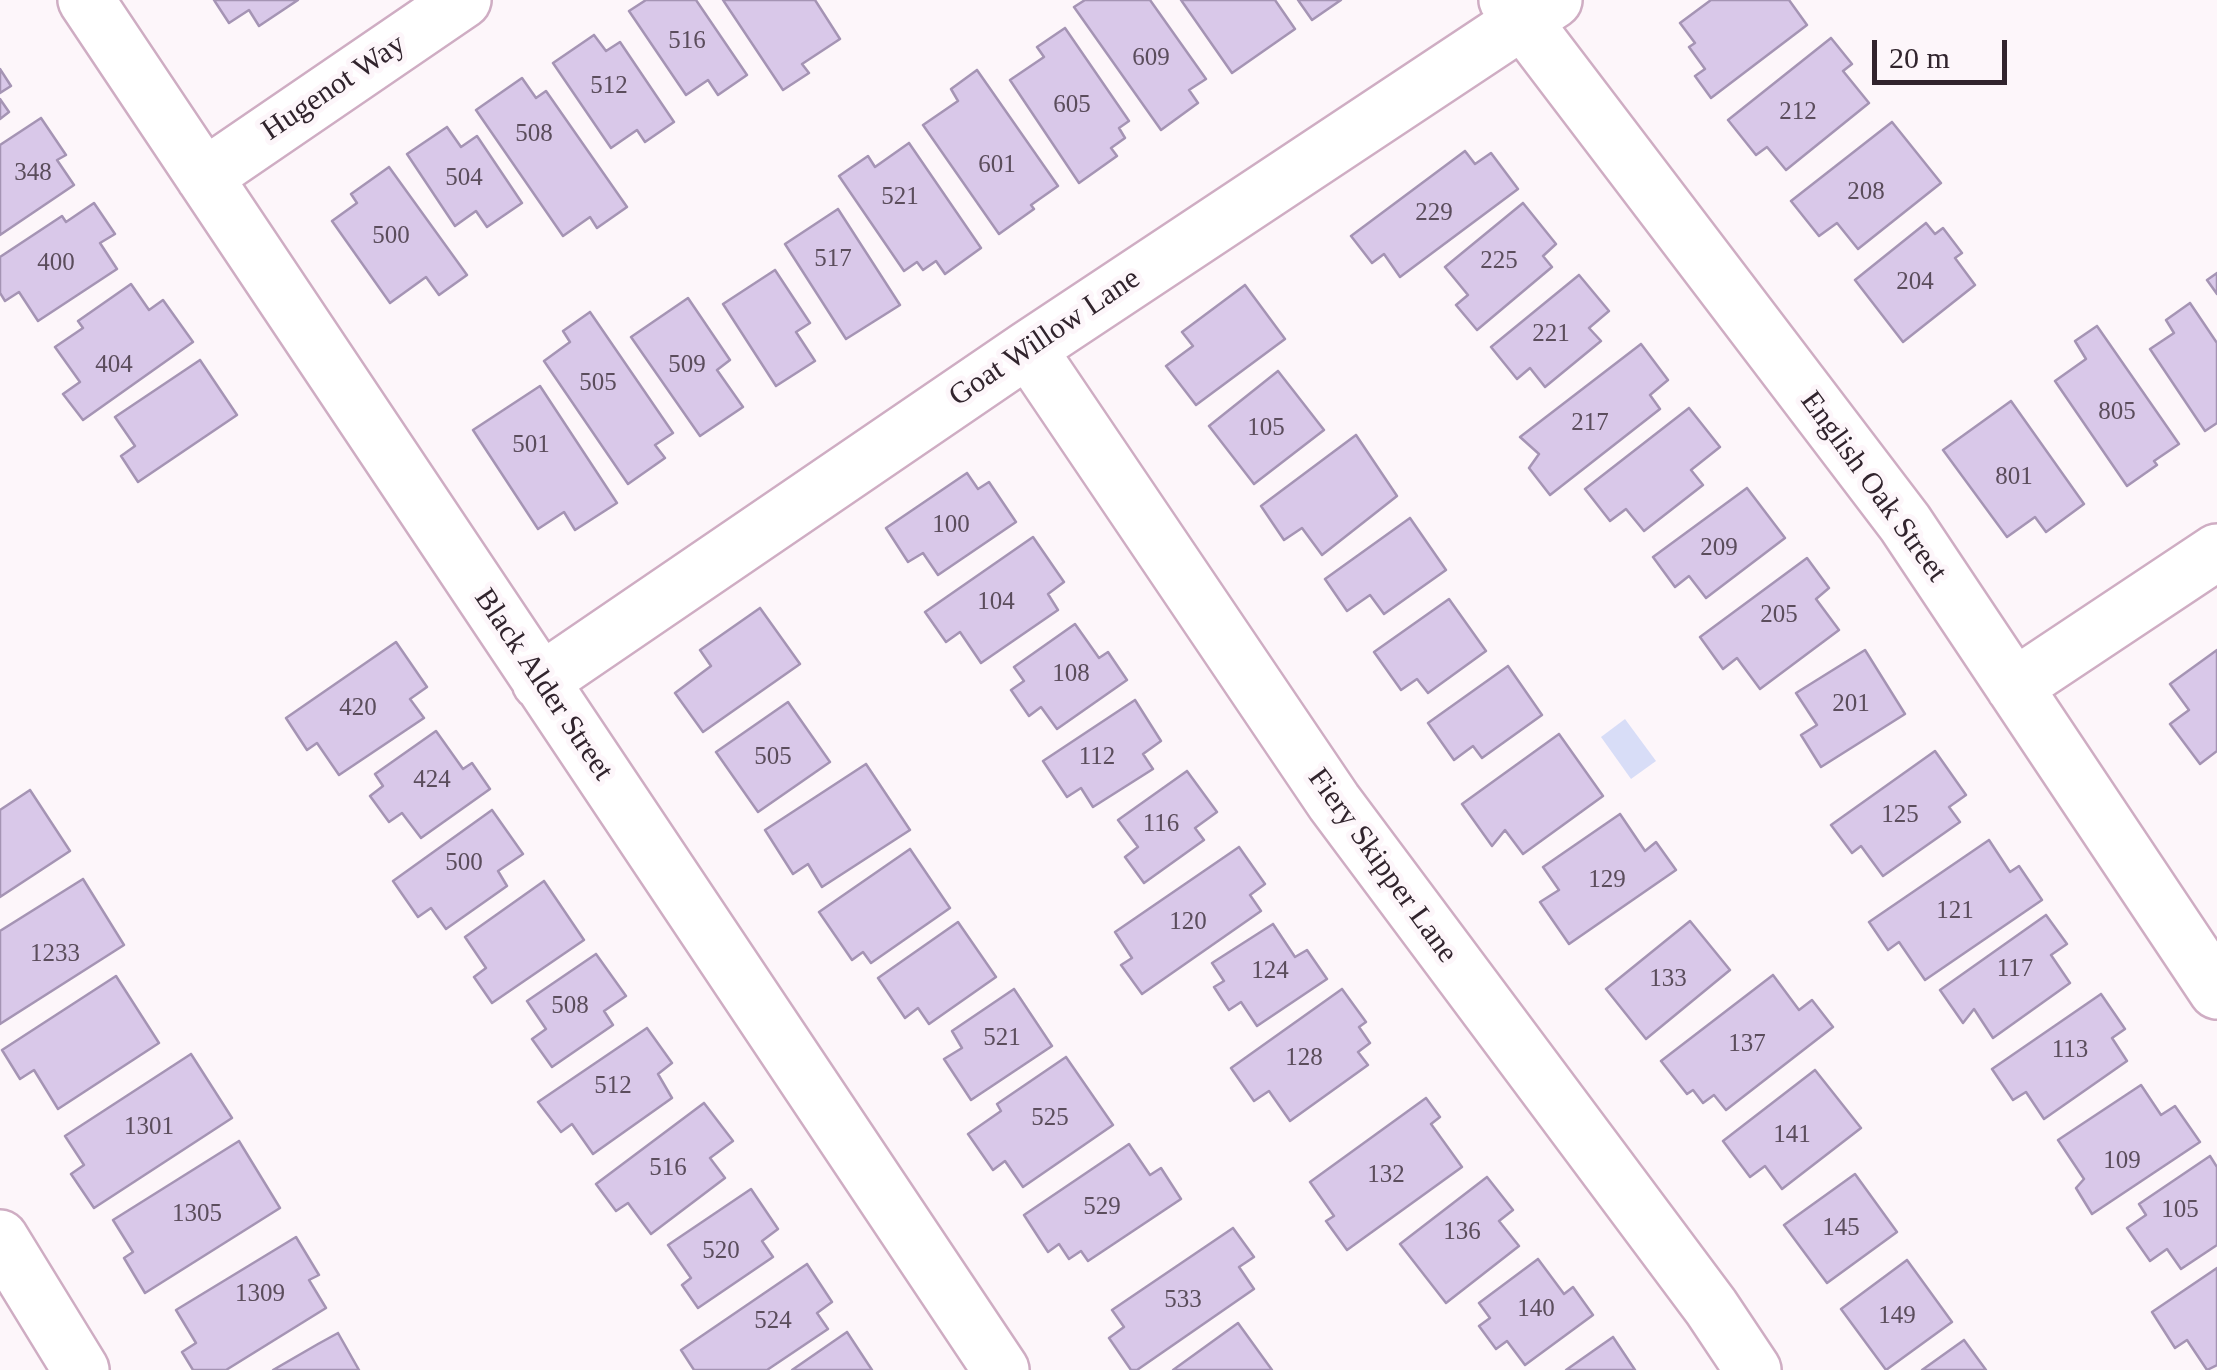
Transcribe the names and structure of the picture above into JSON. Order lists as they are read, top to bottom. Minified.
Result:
{"streets":{"street":["Hugenot Way","Goat Willow Lane","English Oak Street","Black Alder Street","Fiery Skipper Lane"]},"crossings":[["Hugenot Way","Black Alder Street"],["Goat Willow Lane","English Oak Street"],["Goat Willow Lane","Black Alder Street"],["Goat Willow Lane","Fiery Skipper Lane"]],"house_numbers":["516","609","512","605","212","508","601","348","504","208","521","229","500","517","225","400","204","221","404","509","505","805","217","105","501","801","100","209","104","205","108","201","420","505","112","424","125","116","500","129","121","120","1233","117","124","133","508","521","137","113","128","512","525","1301","141","109","516","132","529","105","1305","145","136","520","1309","533","140","149","524"],"scale_bar":"20 m"}
